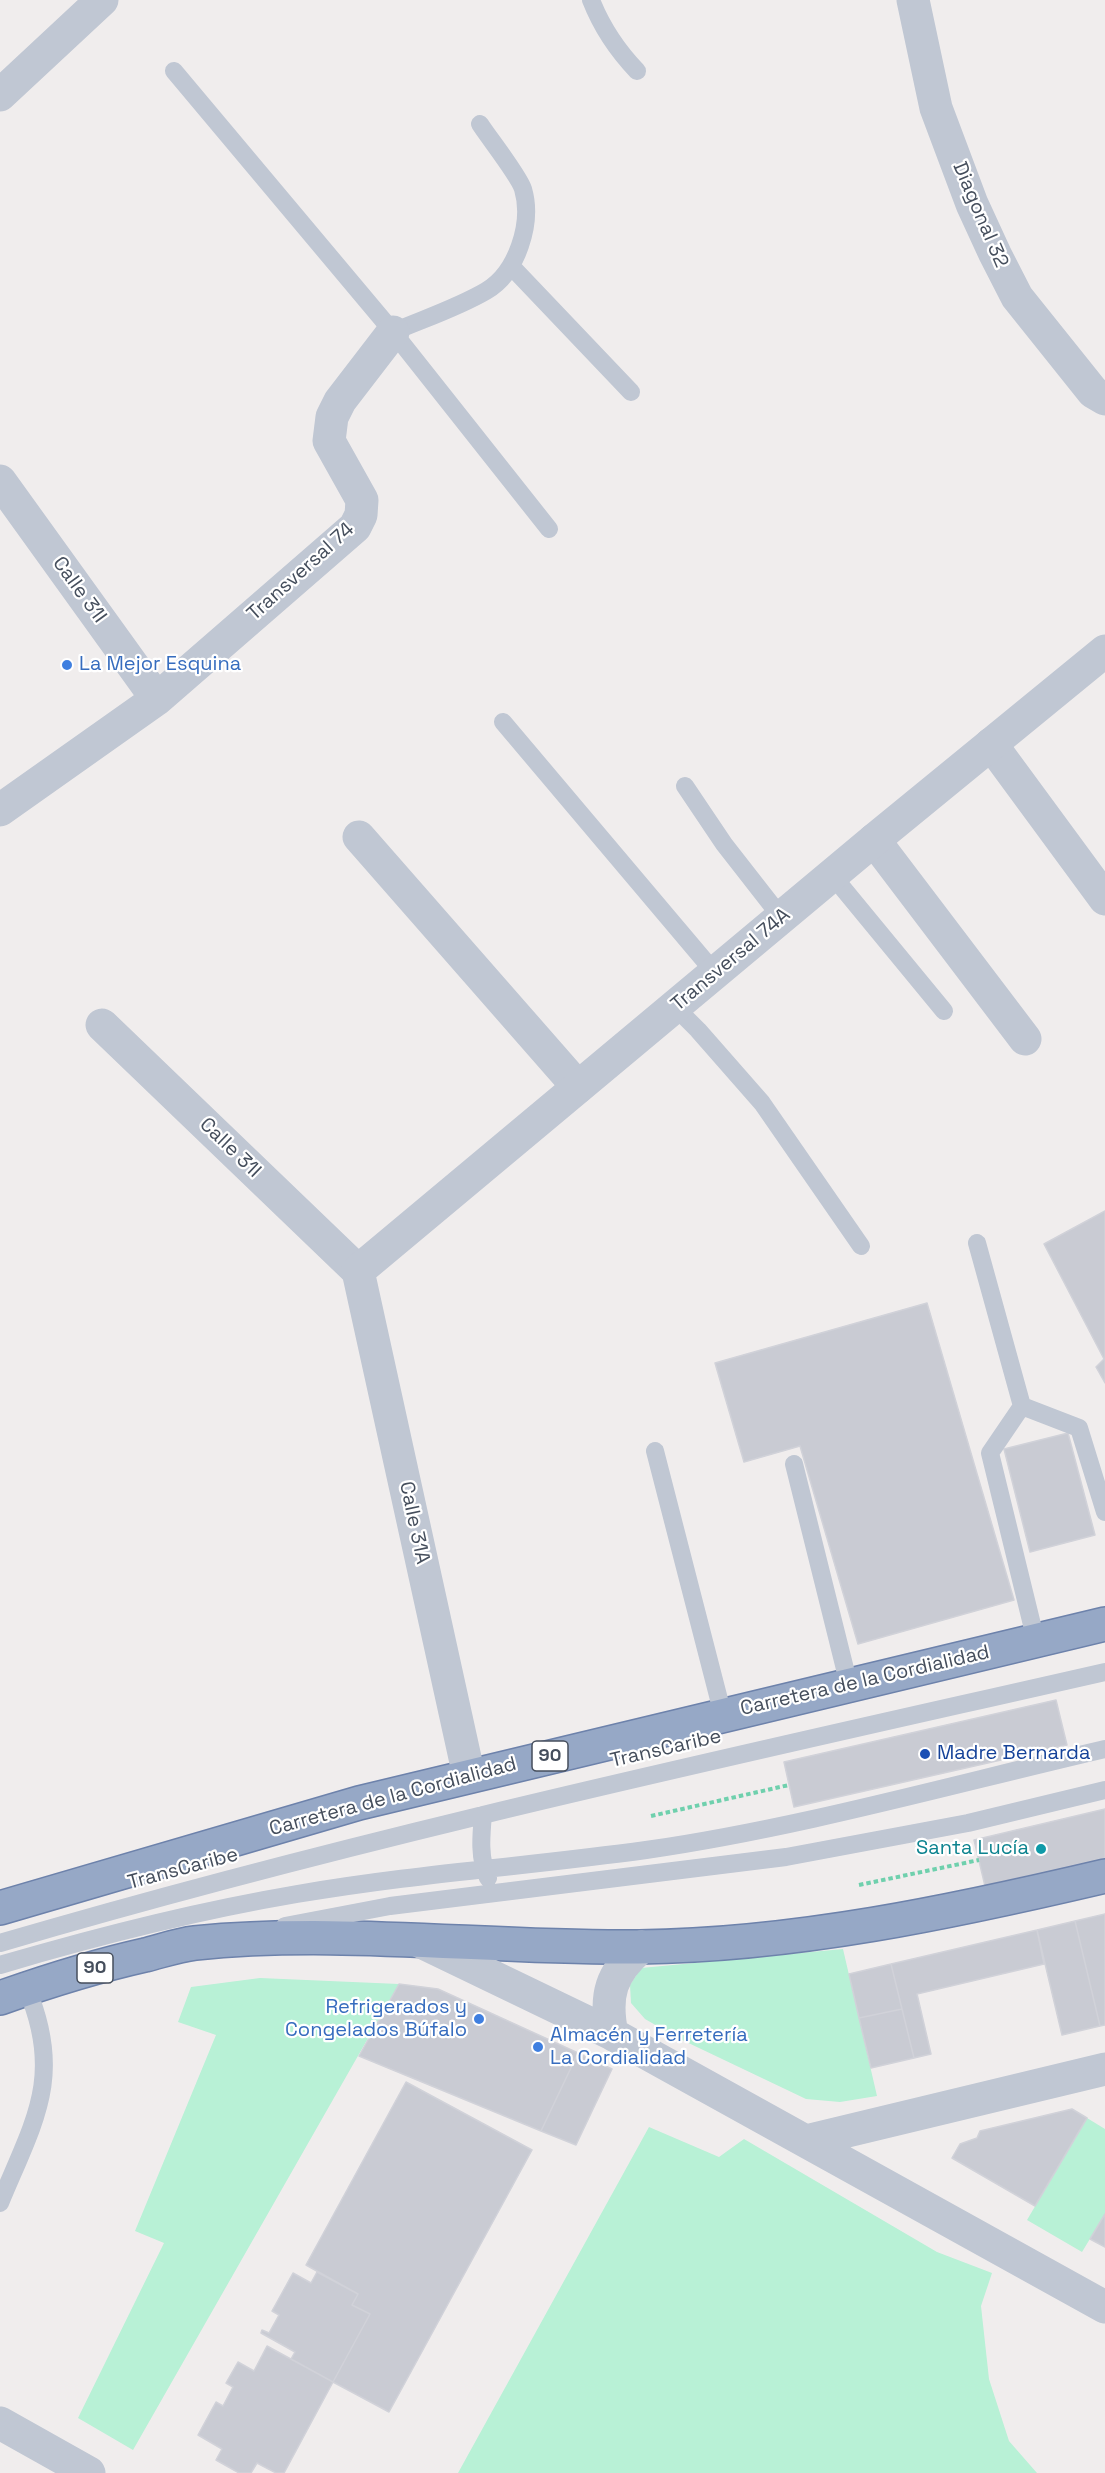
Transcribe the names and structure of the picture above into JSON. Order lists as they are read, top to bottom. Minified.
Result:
{"streets":{"highway":["Carretera de la Cordialidad","90"],"street":["Diagonal 32","Transversal 74","Calle 31I","Transversal 74A","Calle 31A"],"lane":["TransCaribe"]},"crossings":[["Transversal 74","Calle 31I"],["Calle 31I","Transversal 74A"],["Calle 31I","Calle 31A"],["Transversal 74A","Calle 31A"],["Calle 31A","Carretera de la Cordialidad"]],"places":["La Mejor Esquina","Madre Bernarda","Santa Lucía","Refrigerados y Congelados Búfalo","Almacén y Ferretería La Cordialidad"]}
